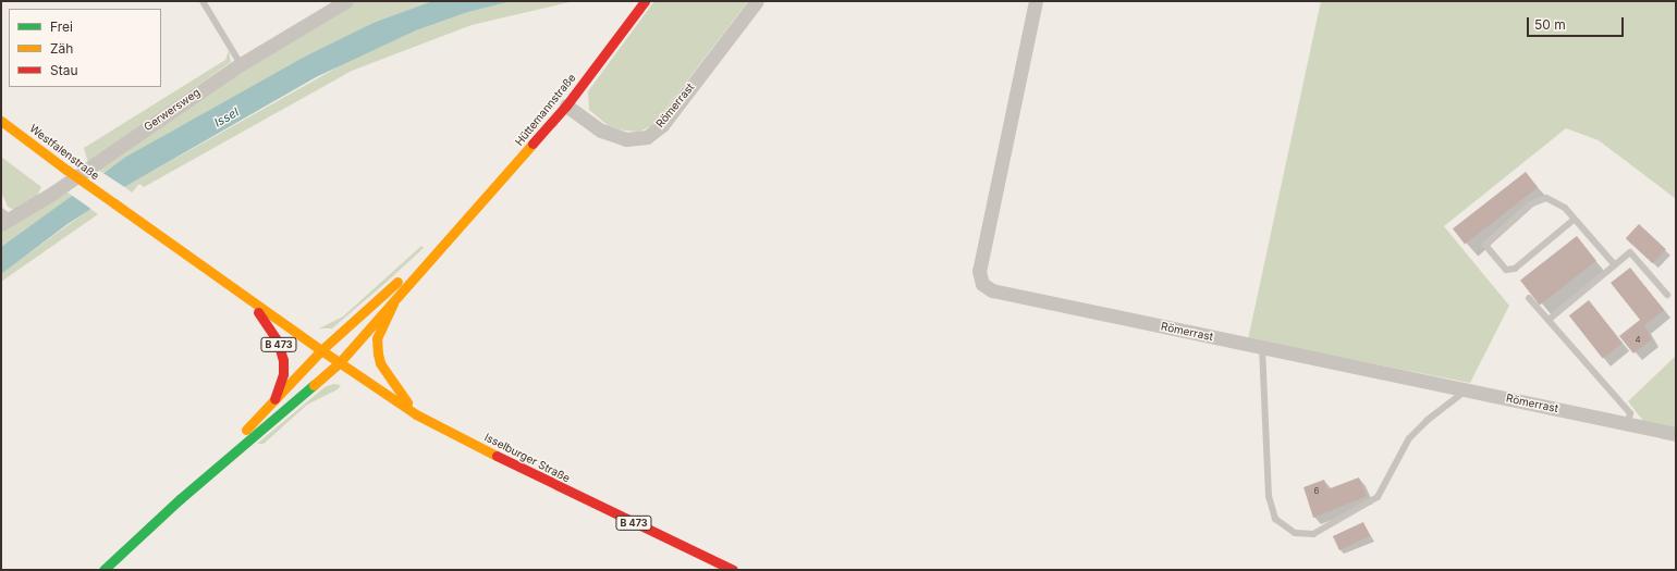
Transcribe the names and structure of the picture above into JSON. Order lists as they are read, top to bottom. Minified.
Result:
{"streets":{"main road":["Hüttemannstraße","Westfalenstraße","B 473","Isselburger Straße"],"street":["Römerrast","Gerwersweg"]},"crossings":[["Römerrast","Hüttemannstraße"],["Hüttemannstraße","B 473"],["Hüttemannstraße","Isselburger Straße"],["Westfalenstraße","B 473"],["B 473","Isselburger Straße"]],"water":["Issel"],"house_numbers":["4","6"],"legend":["Frei","Zäh","Stau"],"scale_bar":"50 m"}
